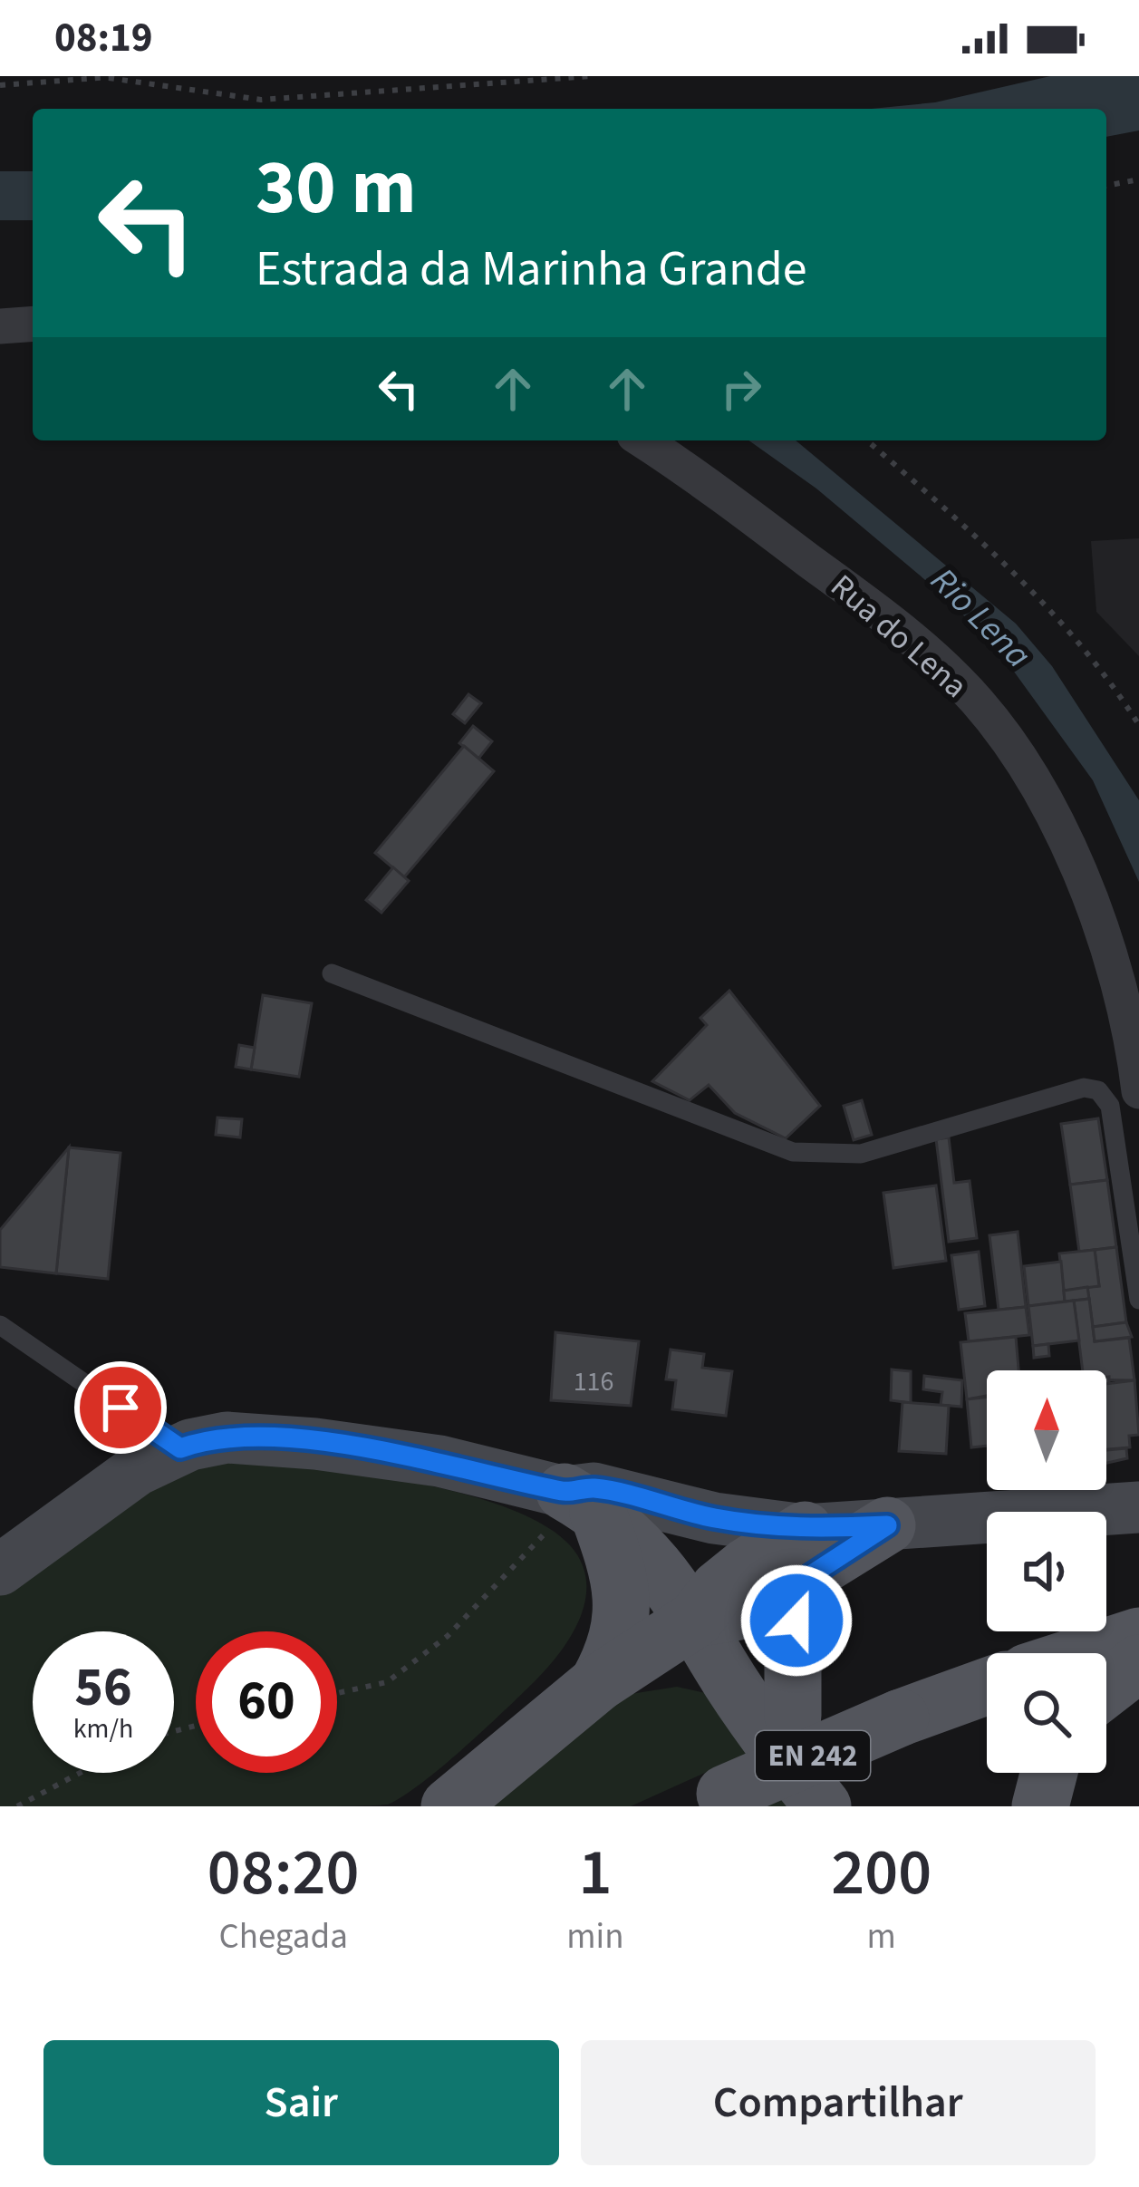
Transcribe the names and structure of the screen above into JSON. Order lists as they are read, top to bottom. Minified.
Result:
{"streets":{"main road":["EN 242"],"street":["Rua do Lena"]},"water":["Rio Lena"],"house_numbers":["116"],"north":"top","page":{"status":"08:19","turn":["30 m","Estrada da Marinha Grande"],"speed":"56 km/h","limit":"60","eta":["08:20","Chegada","1","min","200","m"],"buttons":["Sair","Compartilhar"]}}
